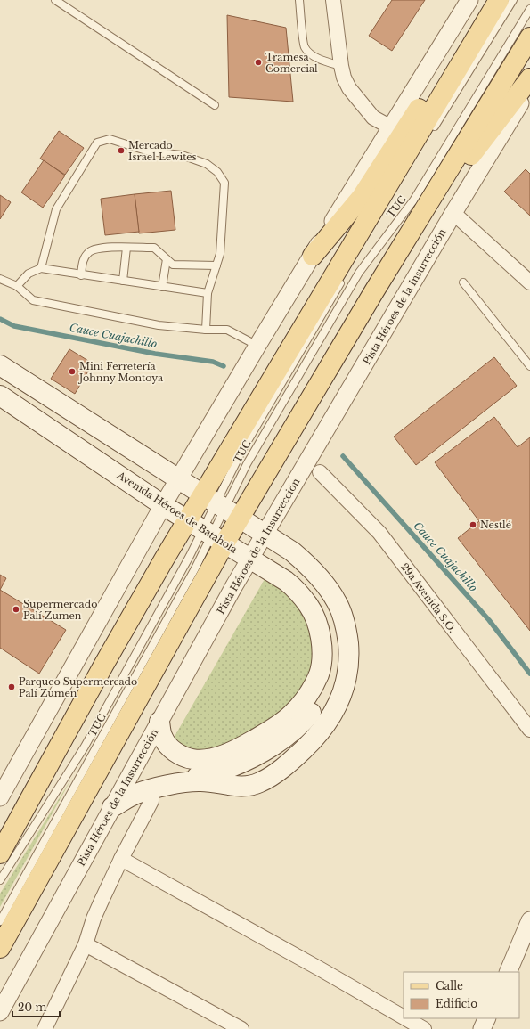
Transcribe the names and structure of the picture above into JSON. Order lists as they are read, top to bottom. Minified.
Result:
{"streets":{"main road":["Avenida Héroes de Batahola"],"street":["Pista Héroes de la Insurrección","29a Avenida S.O."],"lane":["TUC"]},"crossings":[["TUC","Avenida Héroes de Batahola"],["Pista Héroes de la Insurrección","Avenida Héroes de Batahola"]],"water":["Cauce Cuajachillo"],"places":["Tramesa Comercial","Mercado Israel Lewites","Mini Ferretería Johnny Montoya","Nestlé","Supermercado Palí Zumen","Parqueo Supermercado Palí Zumen"],"legend":["Calle","Edificio"],"scale_bar":"20 m"}
